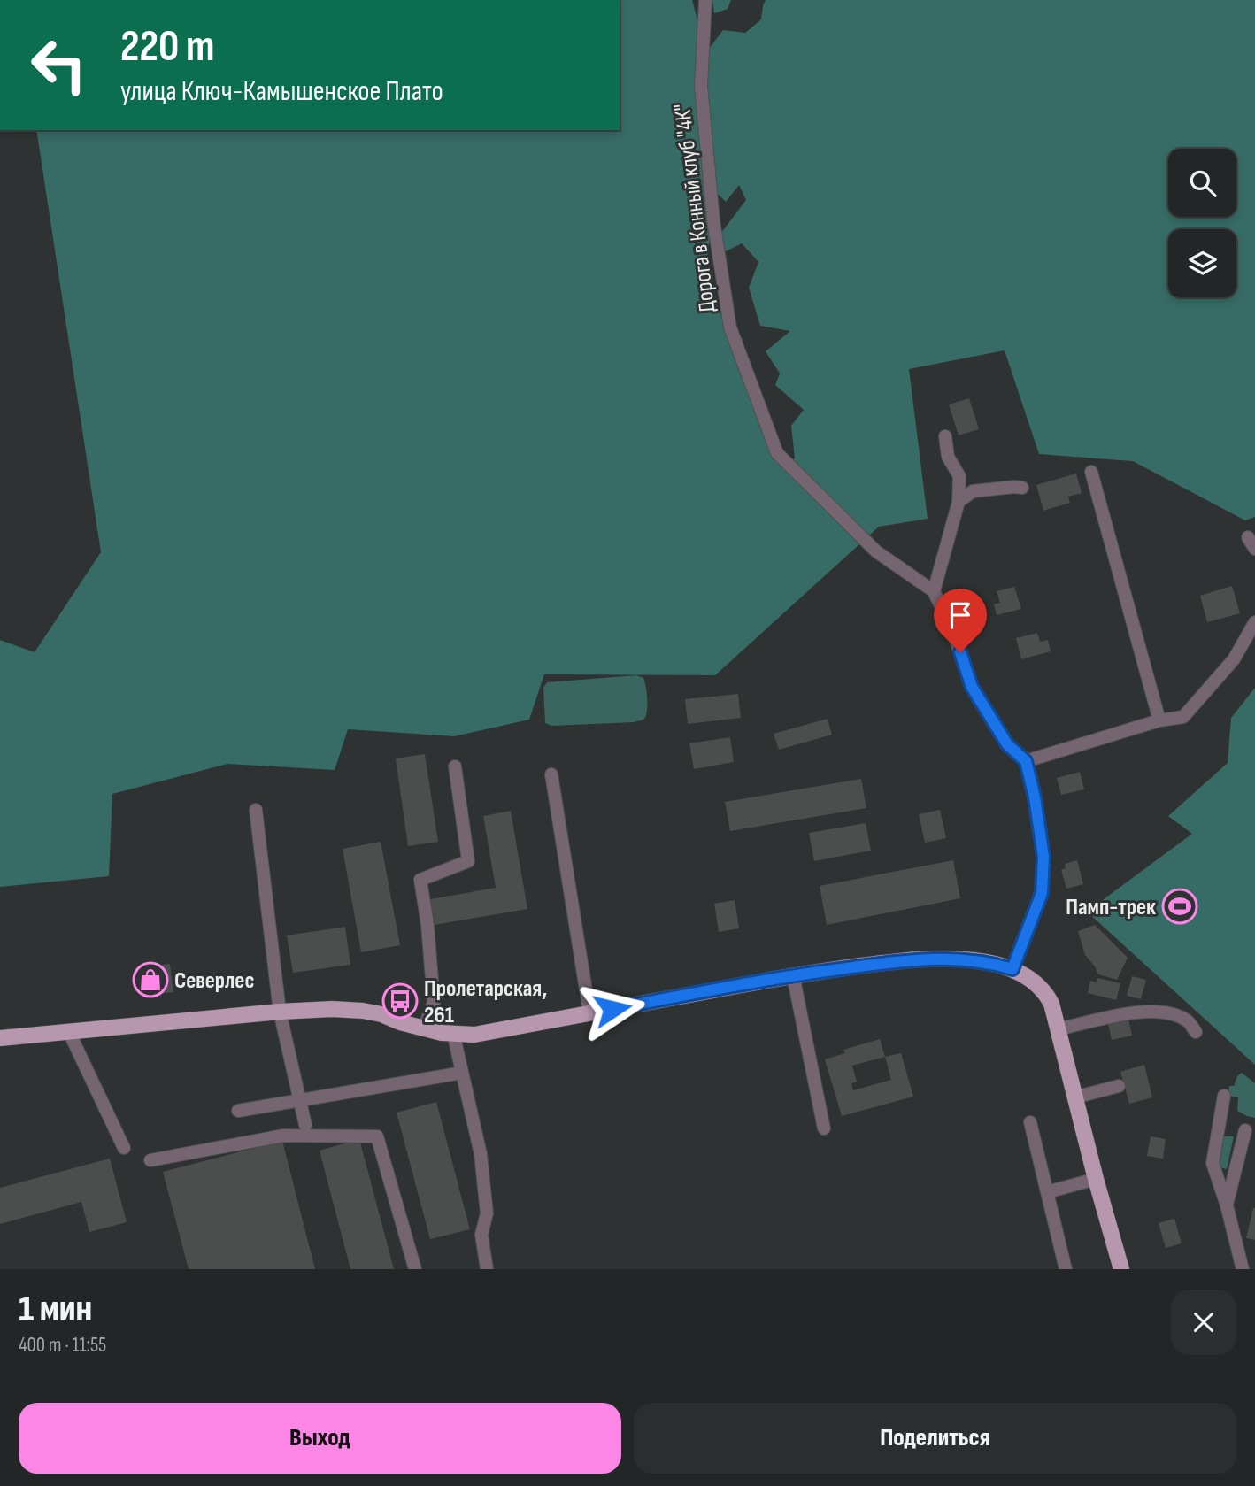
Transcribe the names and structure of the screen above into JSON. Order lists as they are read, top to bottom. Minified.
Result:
{"streets":{"street":["Дорога в Конный клуб \"4К\""]},"places":{"sports":["Памп-трек"],"shop":["Северлес"],"bus stop":["Пролетарская, 261"]},"page":{"turn":["220 m","улица Ключ-Камышенское Плато"],"heading":["1 мин","400 m · 11:55"],"buttons":["Выход","Поделиться"]}}
